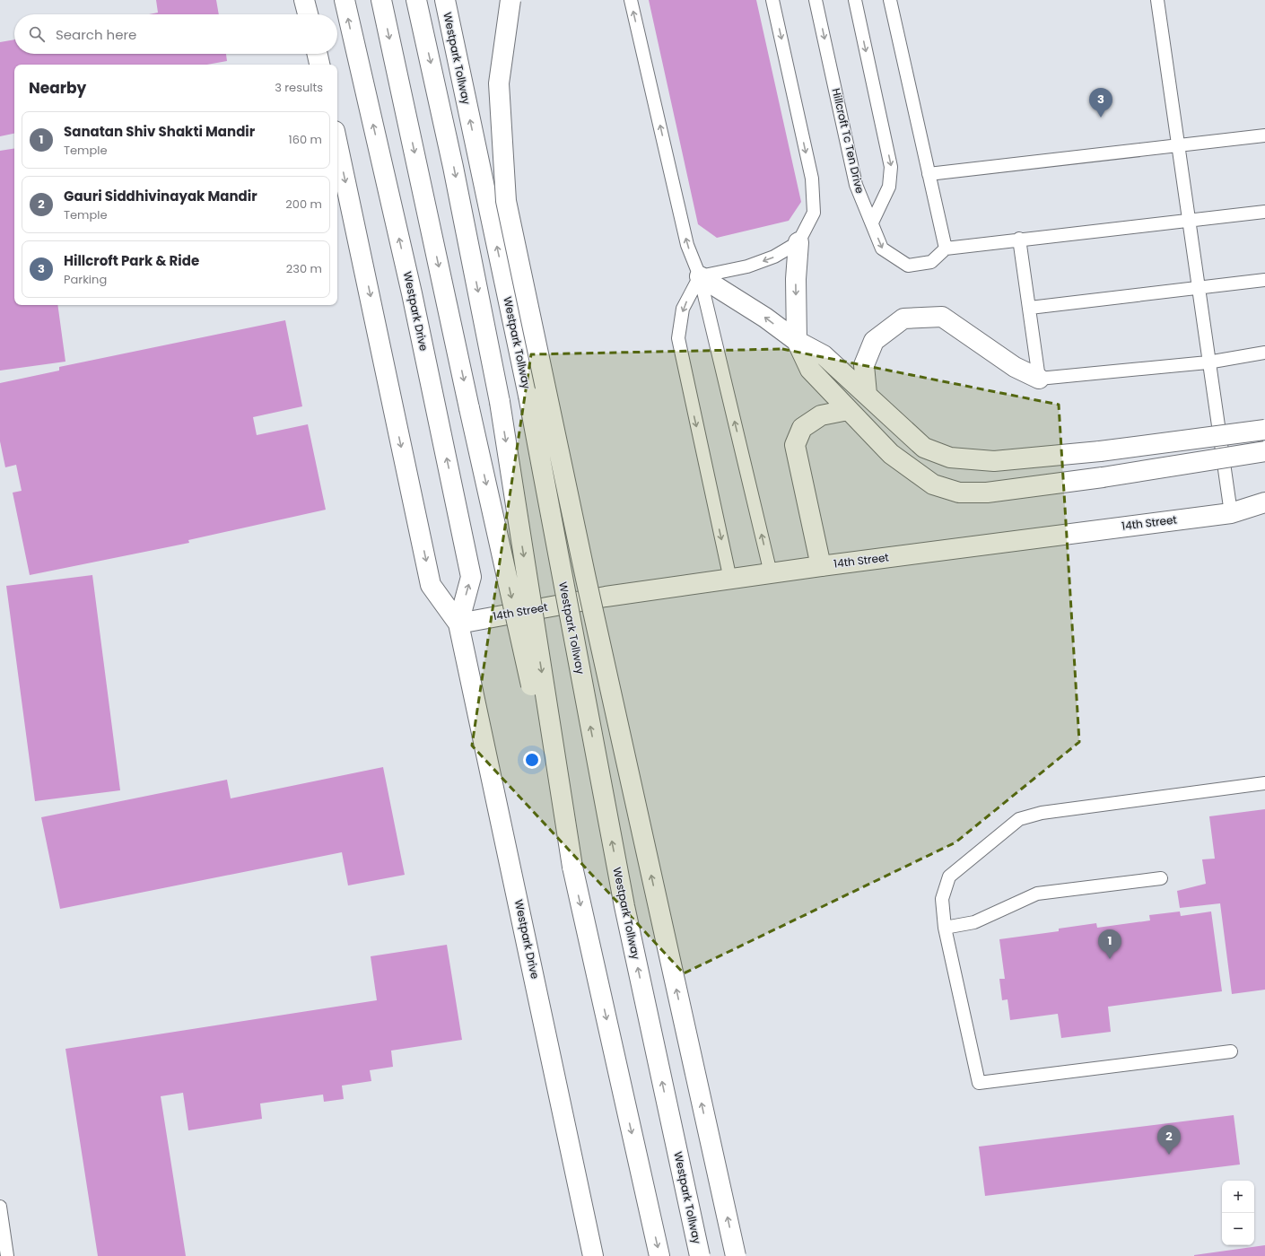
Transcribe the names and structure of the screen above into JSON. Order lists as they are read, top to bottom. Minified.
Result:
{"streets":{"main road":["Westpark Tollway","Westpark Drive","14th Street"],"lane":["Hillcroft Tc Ten Drive"]},"crossings":[["Westpark Drive","14th Street"]],"page":{"search":"Search here","heading":["Nearby","3 results"],"pins":["3","1","2"],"list":[{"mark":"1","name":"Sanatan Shiv Shakti Mandir","note":"Temple","value":"160 m"},{"mark":"2","name":"Gauri Siddhivinayak Mandir","note":"Temple","value":"200 m"},{"mark":"3","name":"Hillcroft Park & Ride","note":"Parking","value":"230 m"}],"map_buttons":["+","−"]}}
